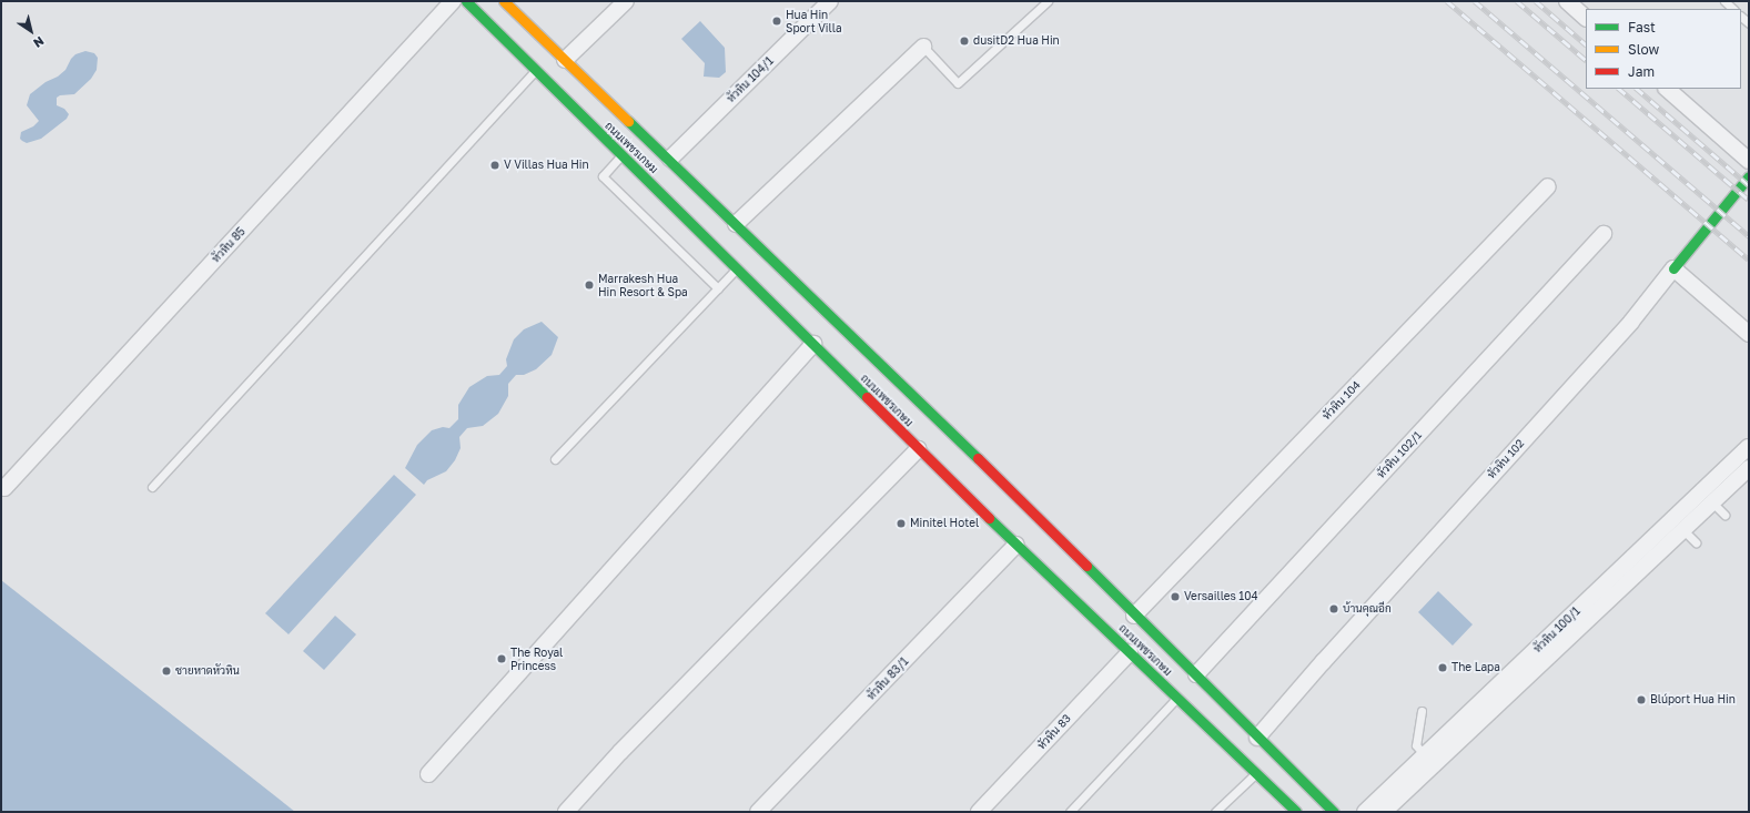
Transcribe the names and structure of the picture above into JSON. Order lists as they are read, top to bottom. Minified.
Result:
{"streets":{"main road":["ถนนเพชรเกษม","หัวหิน 102"],"street":["หัวหิน 104/1","หัวหิน 85","หัวหิน 104","หัวหิน 102/1","หัวหิน 100/1","หัวหิน 83/1","หัวหิน 83"]},"crossings":[["หัวหิน 104/1","ถนนเพชรเกษม"],["ถนนเพชรเกษม","หัวหิน 104"],["ถนนเพชรเกษม","หัวหิน 102/1"],["ถนนเพชรเกษม","หัวหิน 102"],["ถนนเพชรเกษม","หัวหิน 83/1"],["ถนนเพชรเกษม","หัวหิน 83"]],"places":["Hua Hin Sport Villa","dusitD2 Hua Hin","V Villas Hua Hin","Marrakesh Hua Hin Resort & Spa","Minitel Hotel","Versailles 104","บ้านคุณอีก","The Royal Princess","The Lapa","ชายหาดหัวหิน","Blúport Hua Hin"],"legend":["Fast","Slow","Jam"],"north":"bottom right"}
